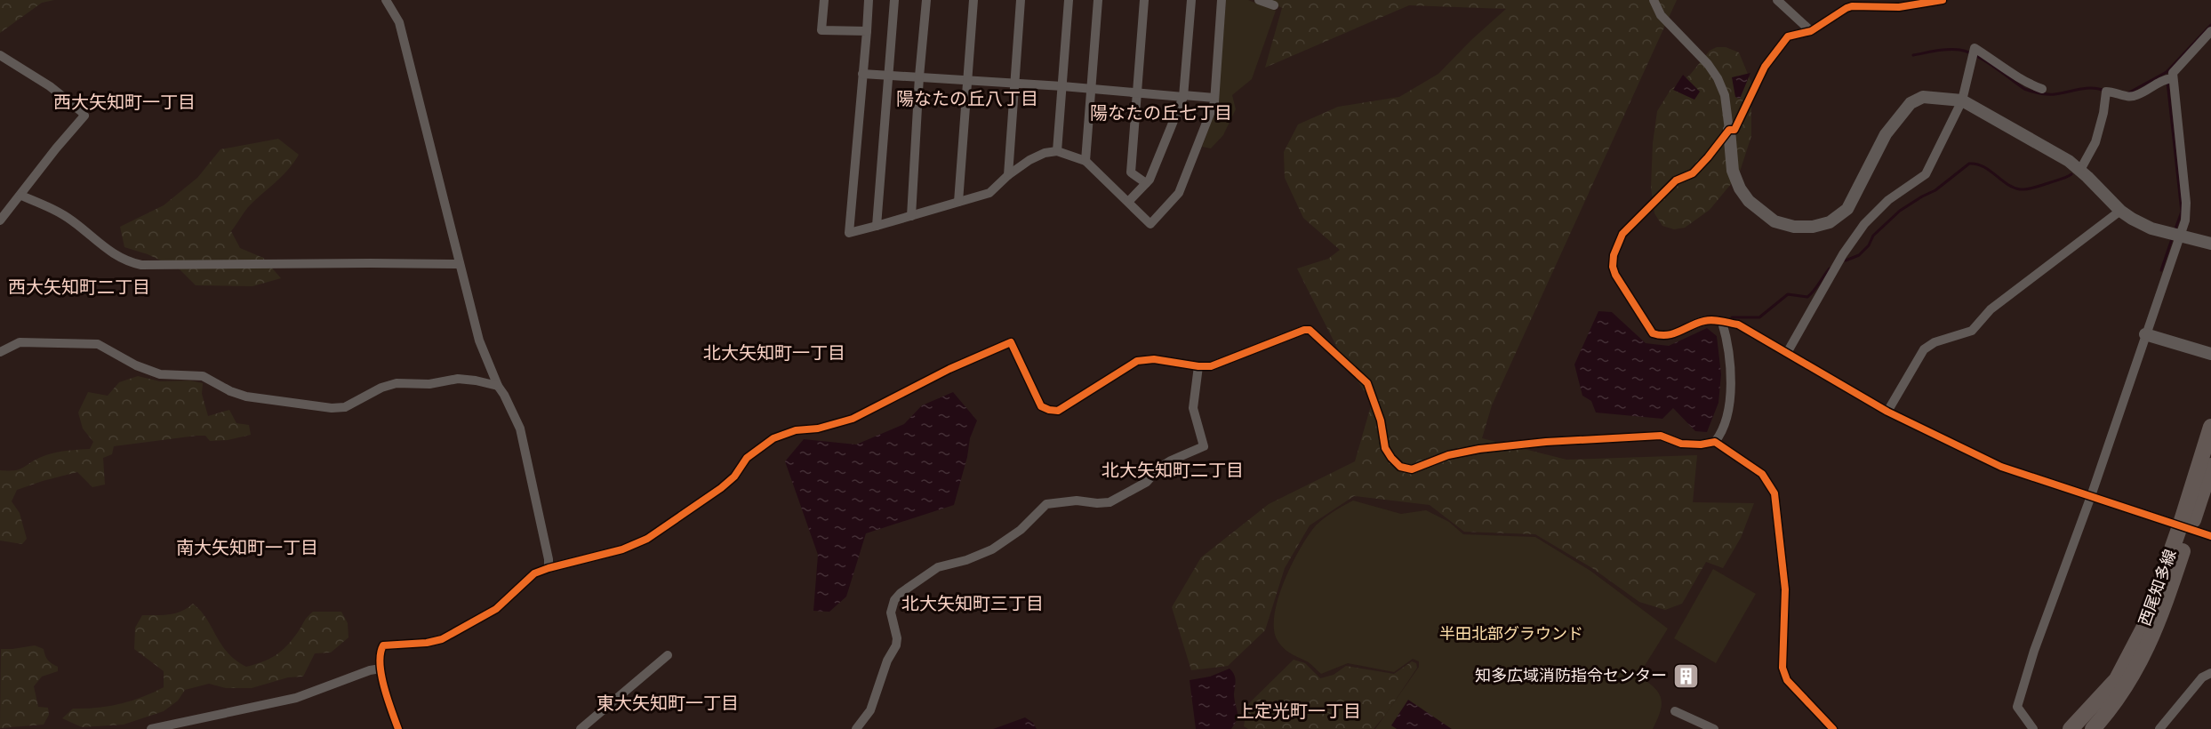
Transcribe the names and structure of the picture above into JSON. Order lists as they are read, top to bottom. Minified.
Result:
{"streets":{"main road":["西尾知多線"]},"districts":["陽なたの丘八丁目","西大矢知町一丁目","陽なたの丘七丁目","西大矢知町二丁目","北大矢知町一丁目","北大矢知町二丁目","南大矢知町一丁目","北大矢知町三丁目","東大矢知町一丁目","上定光町一丁目"],"parks":["半田北部グラウンド"],"places":{"building":["知多広域消防指令センター"]}}
